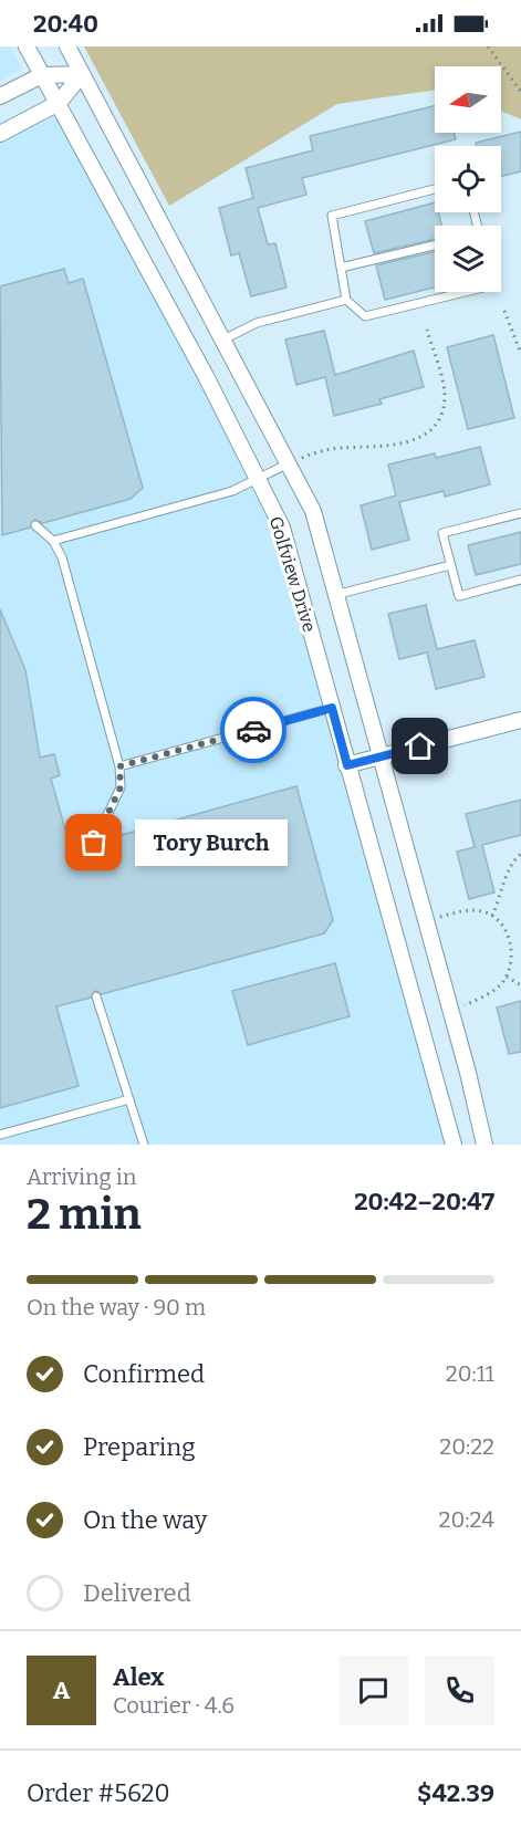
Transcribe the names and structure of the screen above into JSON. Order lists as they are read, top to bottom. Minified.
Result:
{"streets":{"street":["Golfview Drive"]},"places":["Tory Burch"],"north":"left","page":{"status":"20:40","bubble":"Tory Burch","heading":["2 min","Arriving in","20:42–20:47"],"panel":["Alex","Courier · 4.6","Order #5620","$42.39"],"bar":"On the way · 90 m","list":[["Confirmed","20:11"],["Preparing","20:22"],["On the way","20:24"],"Delivered"],"round":"A"}}
